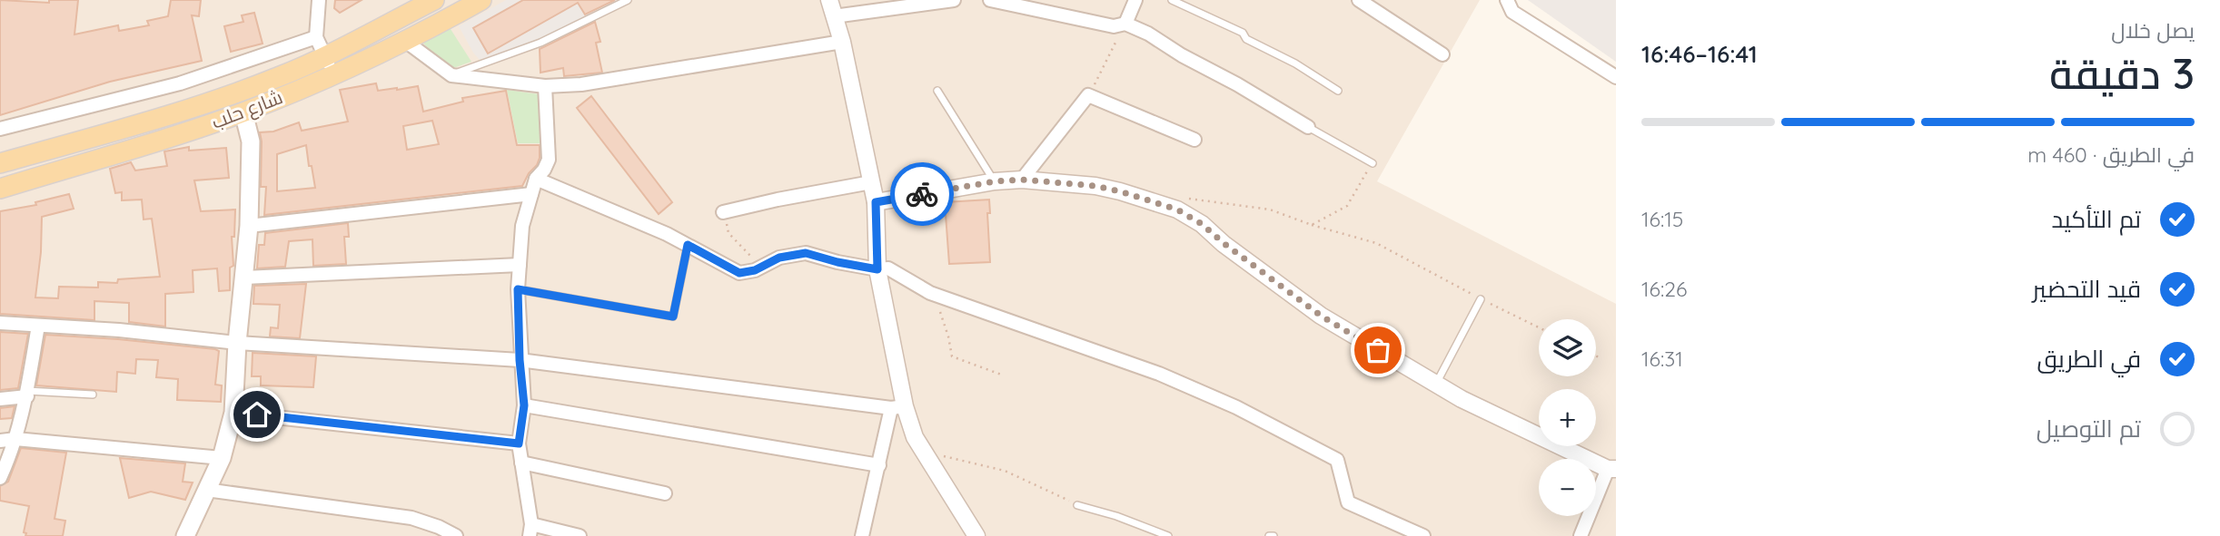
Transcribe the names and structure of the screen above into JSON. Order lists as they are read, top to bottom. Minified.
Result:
{"streets":{"main road":["شارع حلب"]},"page":{"heading":["3 دقيقة","يصل خلال","16:41–16:46"],"bar":"في الطريق · 460 m","list":[["تم التأكيد","16:15"],["قيد التحضير","16:26"],["في الطريق","16:31"],"تم التوصيل"],"map_buttons":["+","−"]}}
